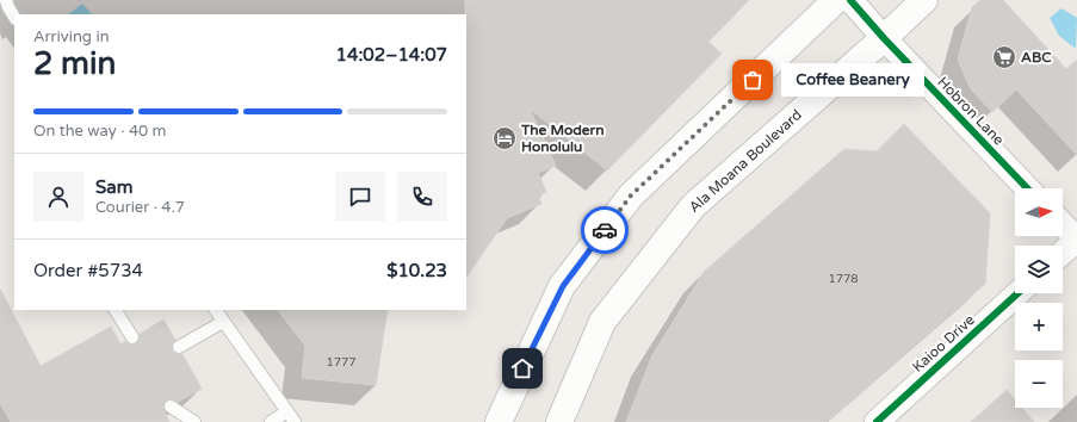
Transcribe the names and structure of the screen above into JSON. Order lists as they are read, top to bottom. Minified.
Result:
{"streets":{"main road":["Ala Moana Boulevard"],"street":["Hobron Lane","Kaioo Drive"]},"crossings":[["Hobron Lane","Ala Moana Boulevard"]],"places":{"supermarket":["ABC"],"other":["Coffee Beanery"],"hotel":["The Modern Honolulu"]},"house_numbers":["1778","1777"],"north":"right","page":{"heading":["2 min","Arriving in","14:02–14:07"],"panel":["Sam","Courier · 4.7","Order #5734","$10.23"],"bubble":"Coffee Beanery","bar":"On the way · 40 m","map_buttons":["+","−"]}}
